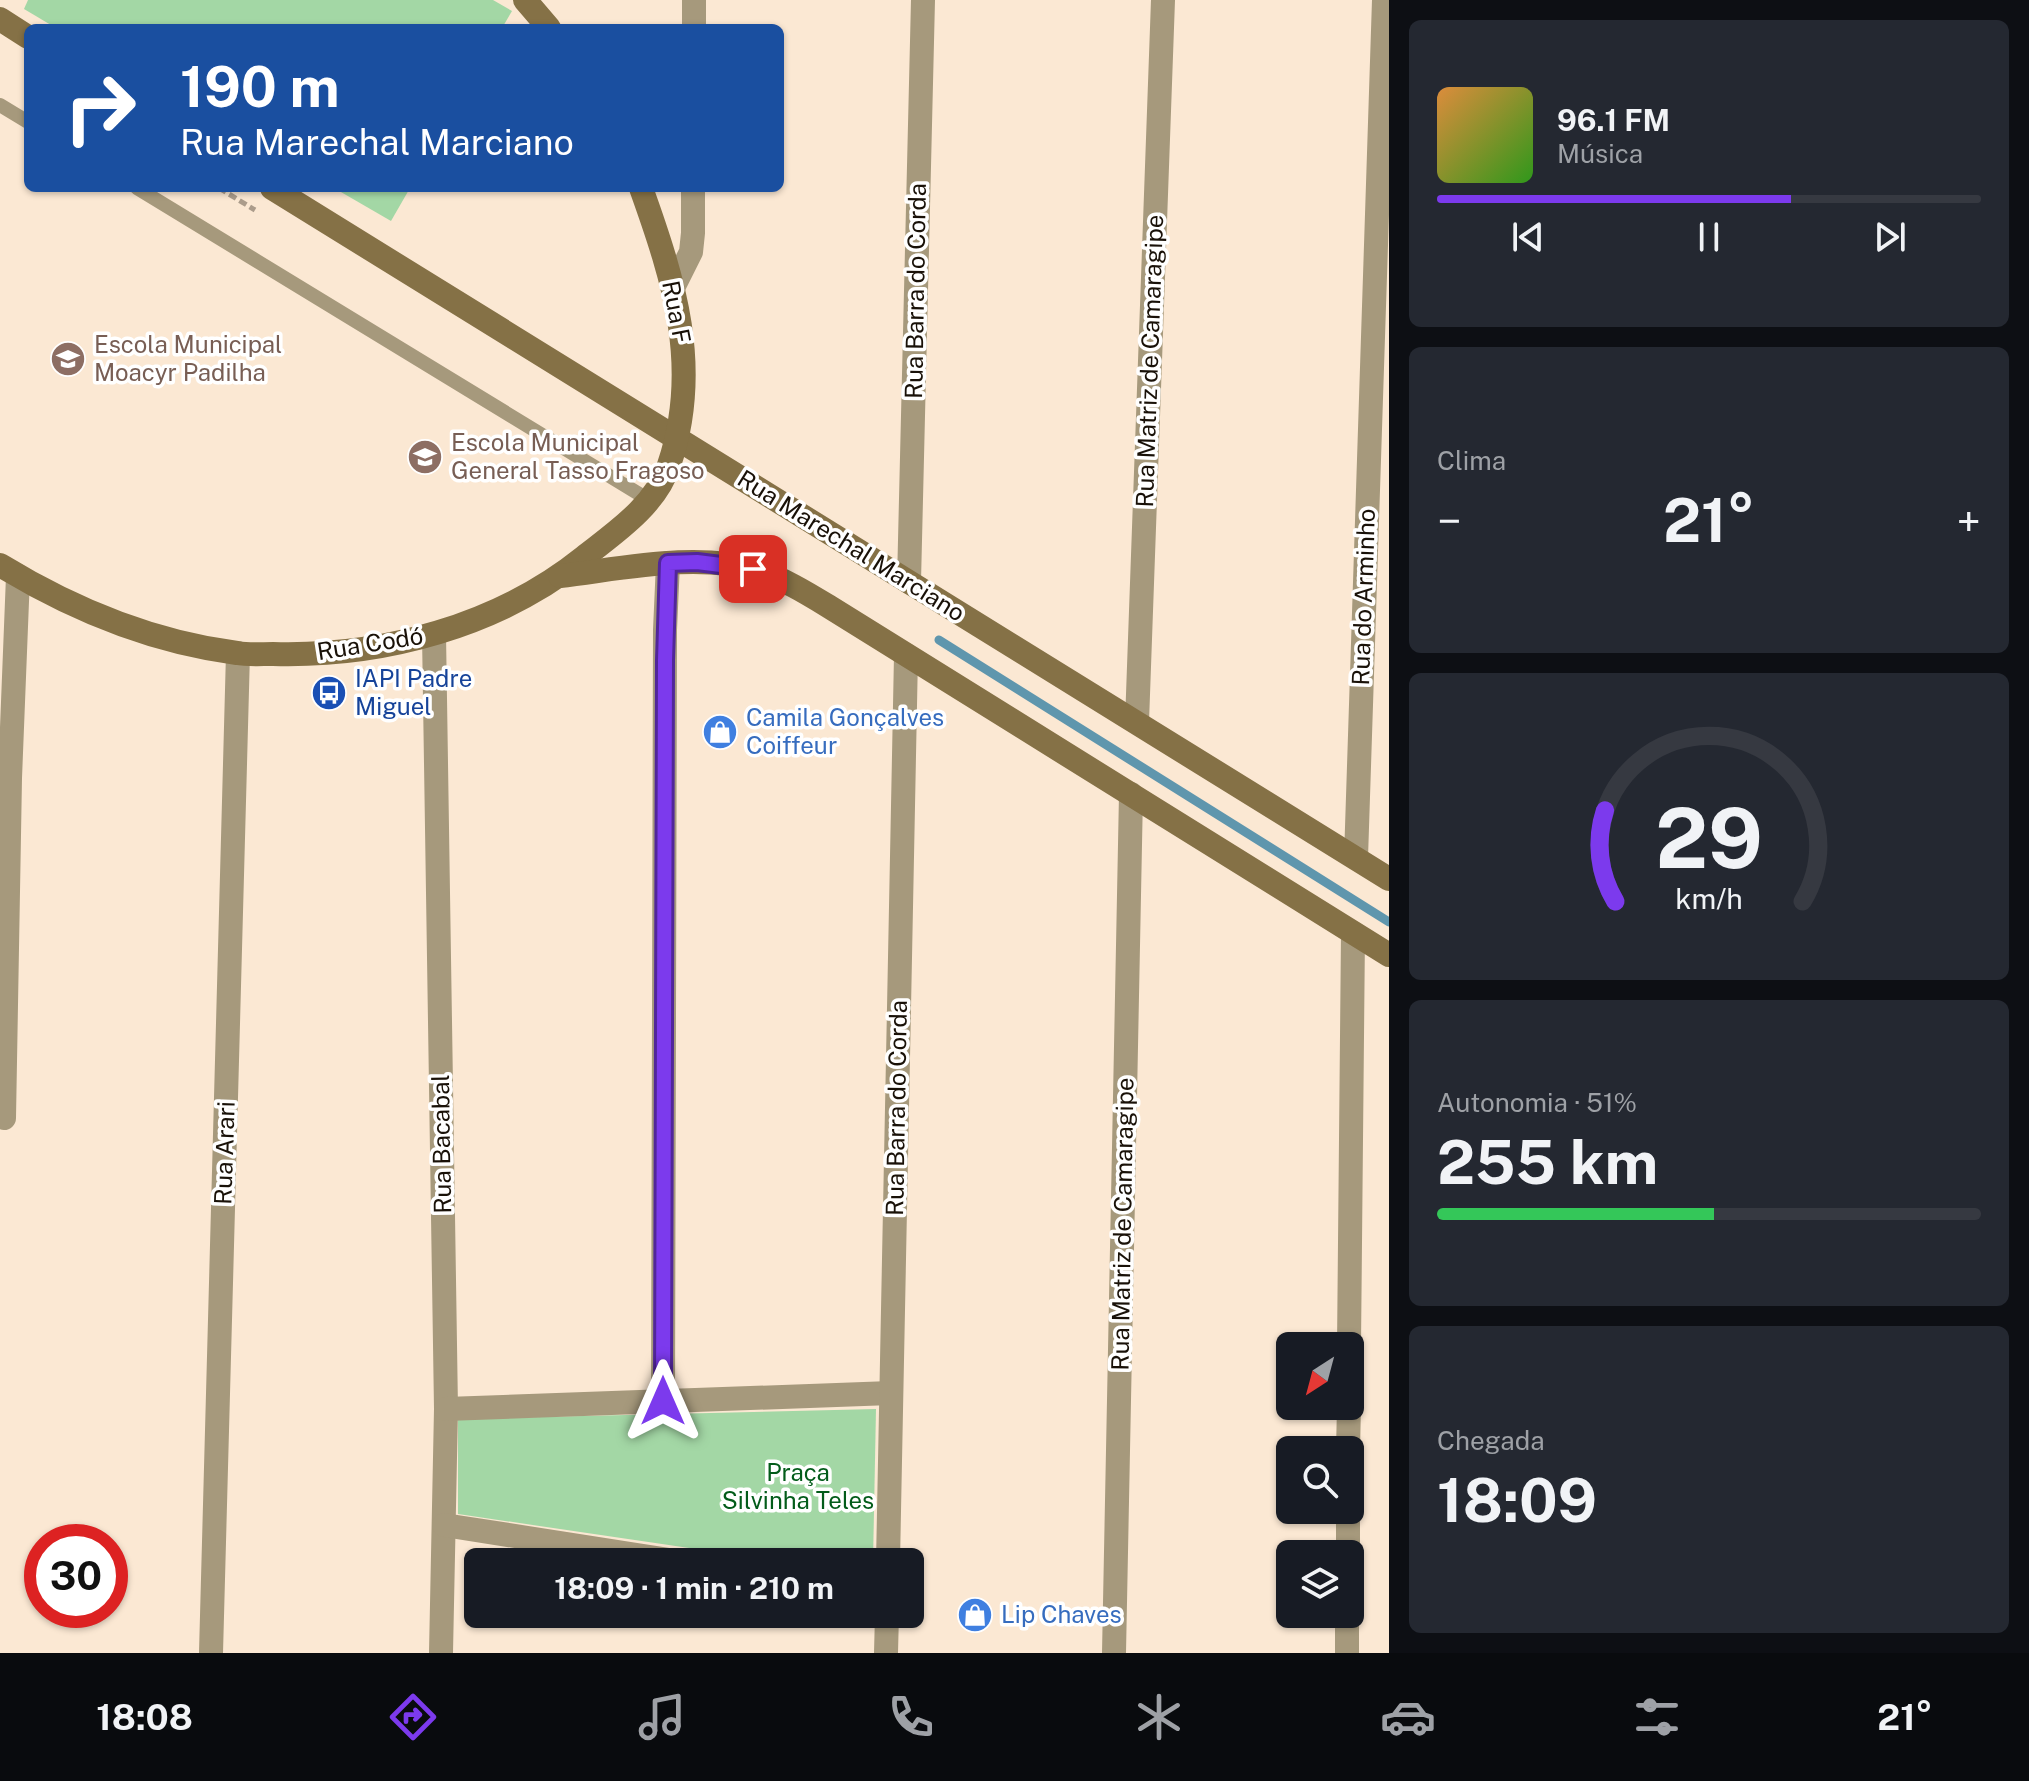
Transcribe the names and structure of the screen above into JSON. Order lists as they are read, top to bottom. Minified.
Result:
{"streets":{"main road":["Rua F","Rua Marechal Marciano","Rua Codó"],"street":["Rua Barra do Corda","Rua Matriz de Camaragipe","Rua do Arminho","Rua Bacabal","Rua Arari"]},"crossings":[["Rua Barra do Corda","Rua Marechal Marciano"],["Rua F","Rua Marechal Marciano"],["Rua F","Rua Codó"],["Rua Matriz de Camaragipe","Rua Marechal Marciano"],["Rua Marechal Marciano","Rua do Arminho"],["Rua Marechal Marciano","Rua Codó"],["Rua Codó","Rua Bacabal"],["Rua Codó","Rua Arari"]],"parks":["Praça Silvinha Teles"],"places":{"school or university":["Escola Municipal Moacyr Padilha","Escola Municipal General Tasso Fragoso"],"bus stop":["IAPI Padre Miguel"],"shop":["Camila Gonçalves Coiffeur","Lip Chaves"]},"north":"bottom left","page":{"turn":["190 m","Rua Marechal Marciano"],"song":["96.1 FM","Música"],"tile":["Clima",["Autonomia · 51%","255 km"],["Chegada","18:09"]],"heat":["−","21°","+"],"limit":"30","trip":"18:09 · 1 min · 210 m","tabs":["18:08","21°"],"gauge":["29","km/h"]}}
